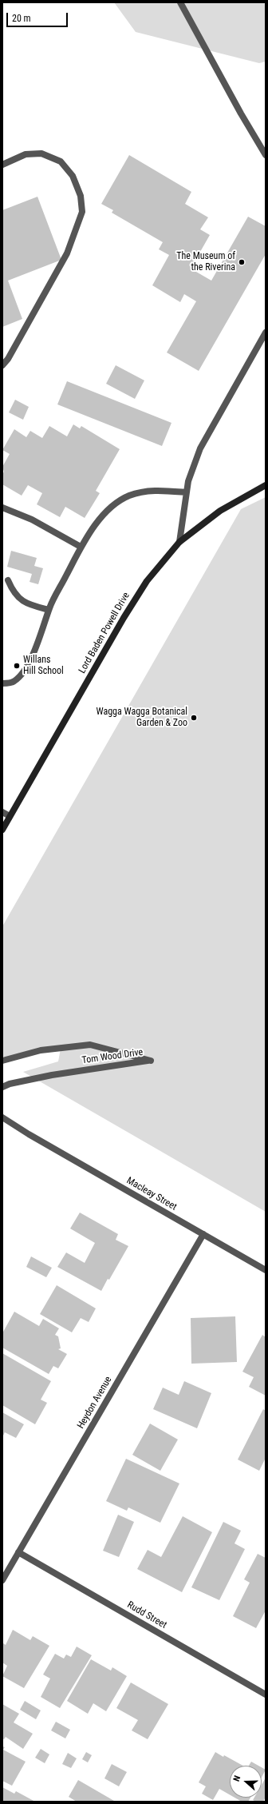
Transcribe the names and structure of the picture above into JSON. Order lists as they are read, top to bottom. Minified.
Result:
{"streets":{"street":["Lord Baden Powell Drive","Tom Wood Drive","Macleay Street","Heydon Avenue","Rudd Street"]},"crossings":[["Macleay Street","Heydon Avenue"],["Heydon Avenue","Rudd Street"]],"places":["The Museum of the Riverina","Willans Hill School","Wagga Wagga Botanical Garden & Zoo"],"scale_bar":"20 m","north":"left"}
